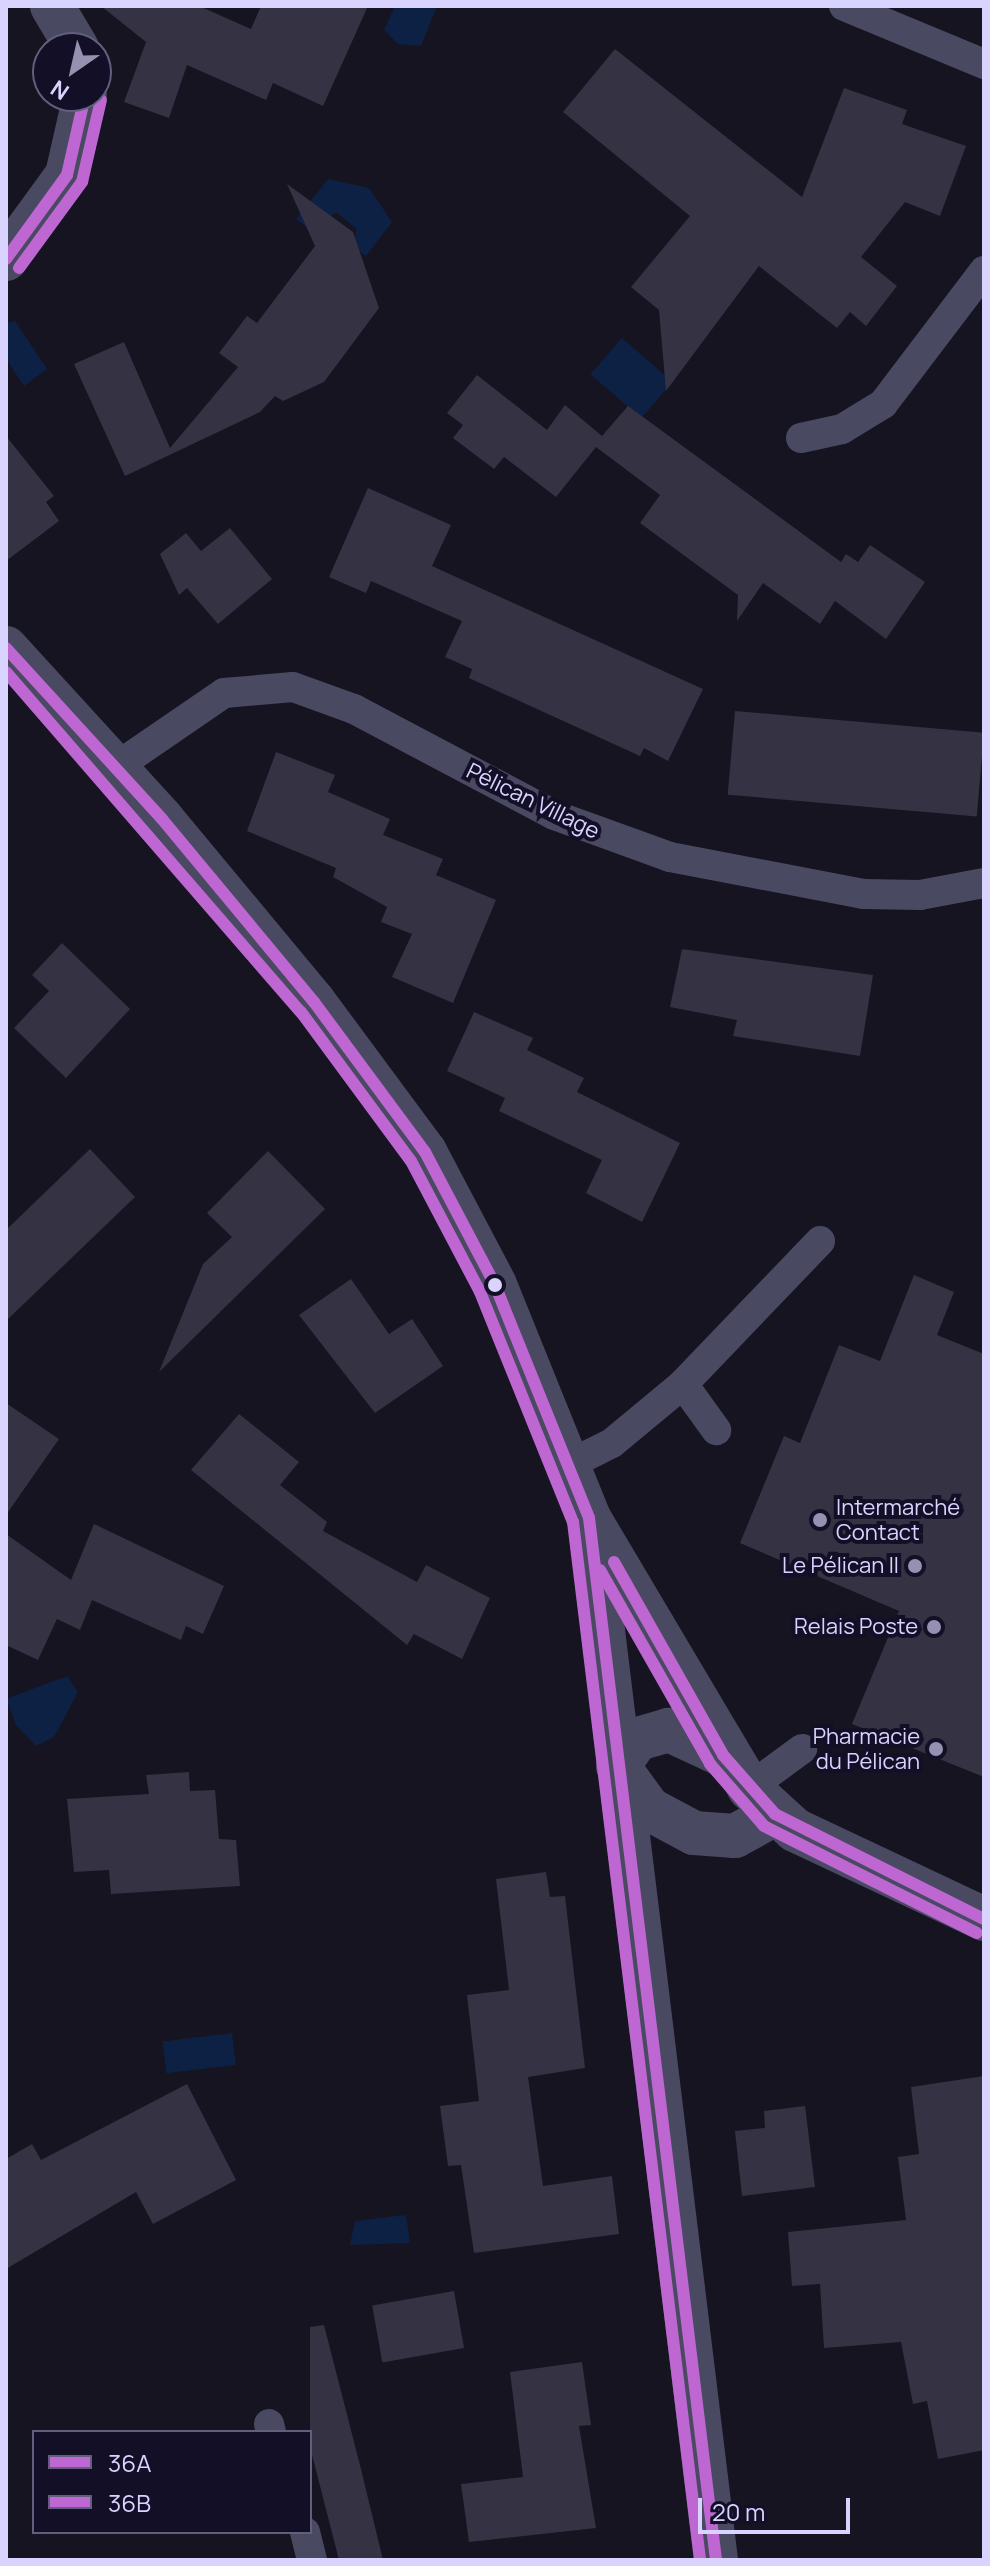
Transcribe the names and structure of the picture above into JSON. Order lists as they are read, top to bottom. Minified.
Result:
{"streets":{"lane":["Pélican Village"]},"places":["Intermarché Contact","Le Pélican II","Relais Poste","Pharmacie du Pélican"],"lines":["transit line 36A","transit line 36B"],"legend":["36A","36B"],"scale_bar":"20 m","north":"bottom left"}
